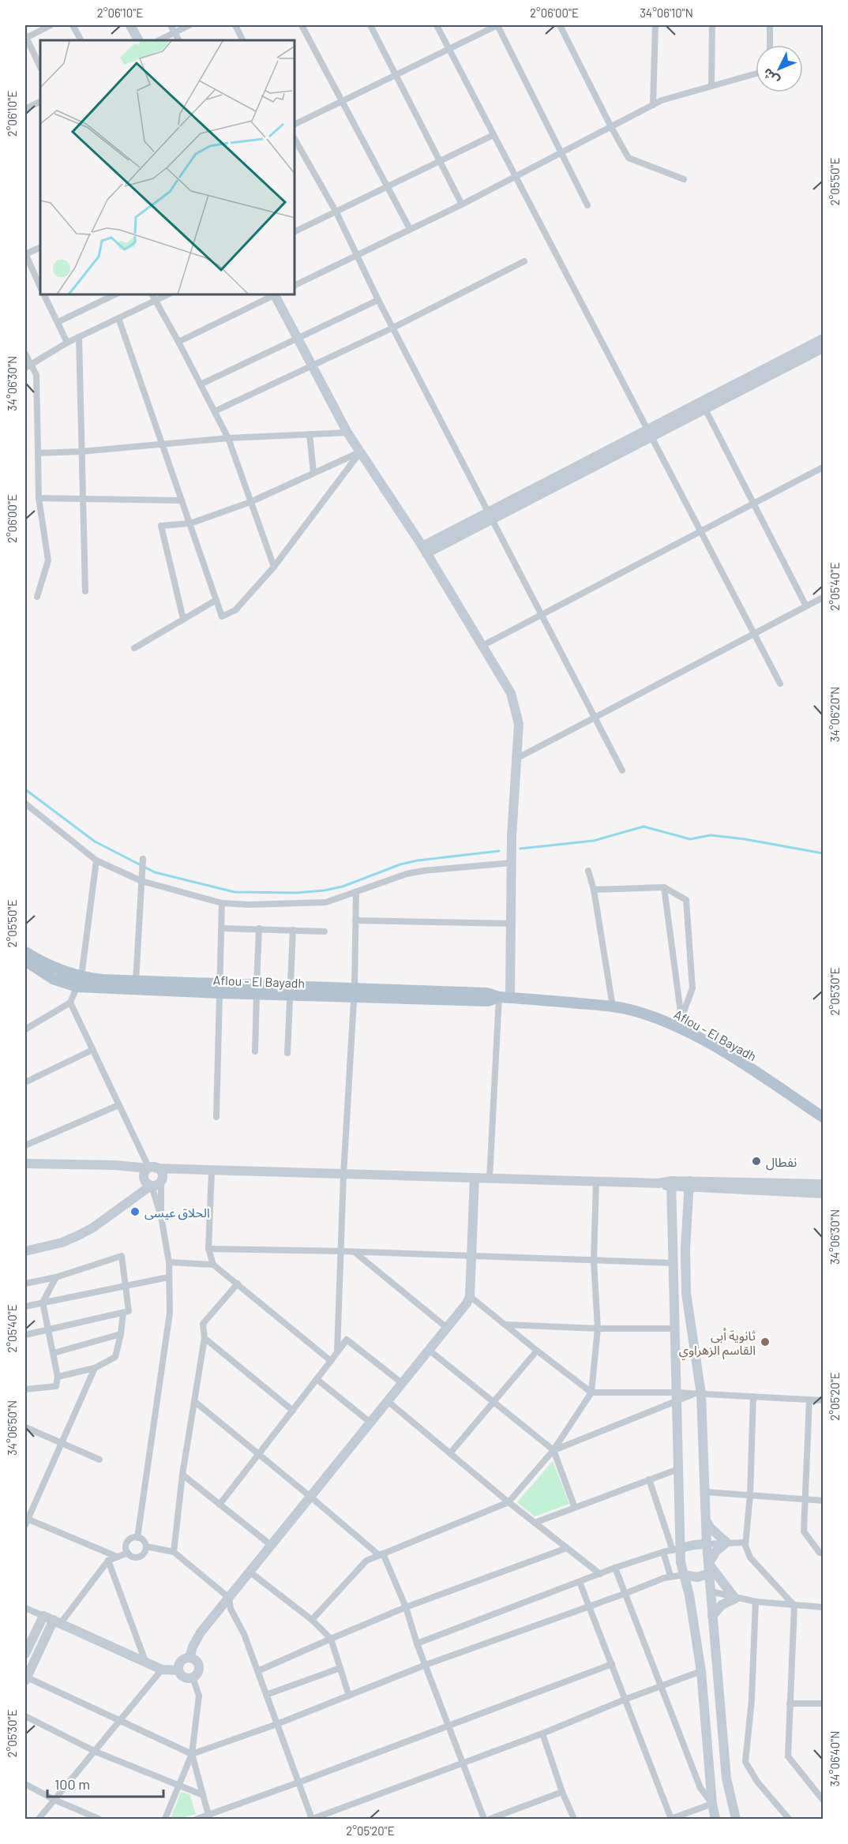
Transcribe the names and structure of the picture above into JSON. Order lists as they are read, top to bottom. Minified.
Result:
{"streets":{"main road":["Aflou - El Bayadh"]},"places":["نفطال","الحلاق عيسى","ثانوية أبي القاسم الزهراوي"],"scale_bar":"100 m","north":"bottom left","coordinates":["2°06'10\"E","2°06'00\"E","34°06'10\"N","2°05'50\"E","34°06'30\"N","2°05'40\"E","34°06'20\"N","2°05'30\"E","2°05'20\"E","34°06'50\"N","34°06'40\"N"]}
